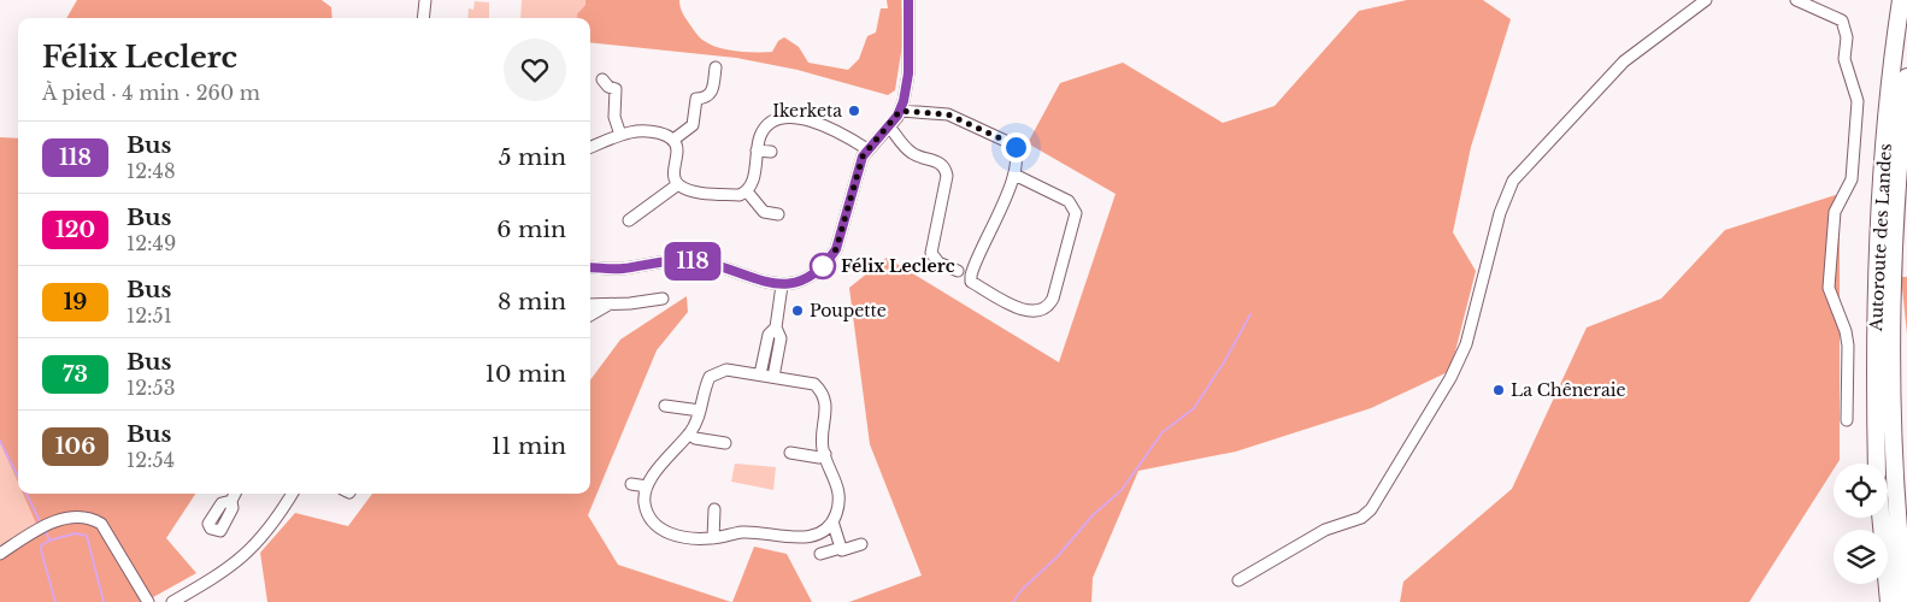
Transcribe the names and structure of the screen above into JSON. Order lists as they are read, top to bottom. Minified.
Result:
{"streets":{"highway":["Autoroute des Landes"]},"places":["Ikerketa","Félix Leclerc","Poupette","La Chêneraie"],"lines":["bus line 118"],"page":{"on_map":"118","heading":["Félix Leclerc","À pied · 4 min · 260 m"],"list":[{"mark":"118","name":"Bus","note":"12:48","value":"5 min"},{"mark":"120","name":"Bus","note":"12:49","value":"6 min"},{"mark":"19","name":"Bus","note":"12:51","value":"8 min"},{"mark":"73","name":"Bus","note":"12:53","value":"10 min"},{"mark":"106","name":"Bus","note":"12:54","value":"11 min"}]}}
